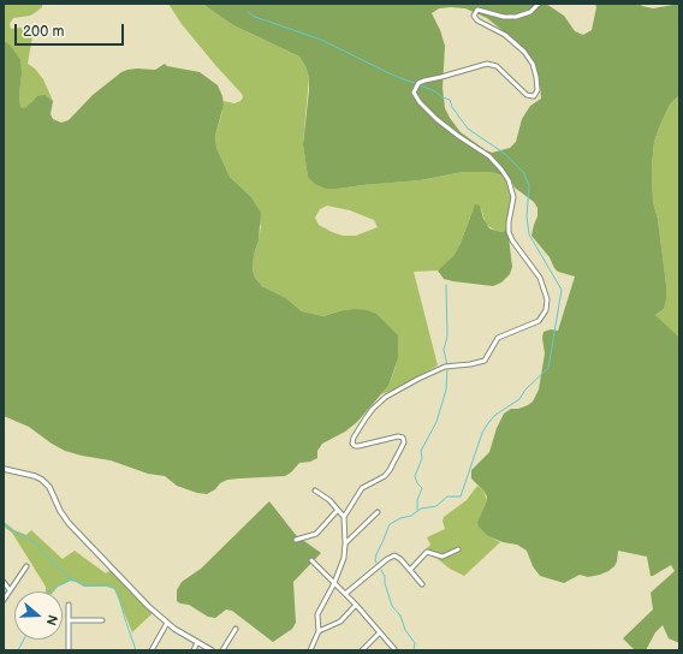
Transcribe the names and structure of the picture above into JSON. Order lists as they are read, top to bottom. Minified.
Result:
{"scale_bar":"200 m","north":"right"}
